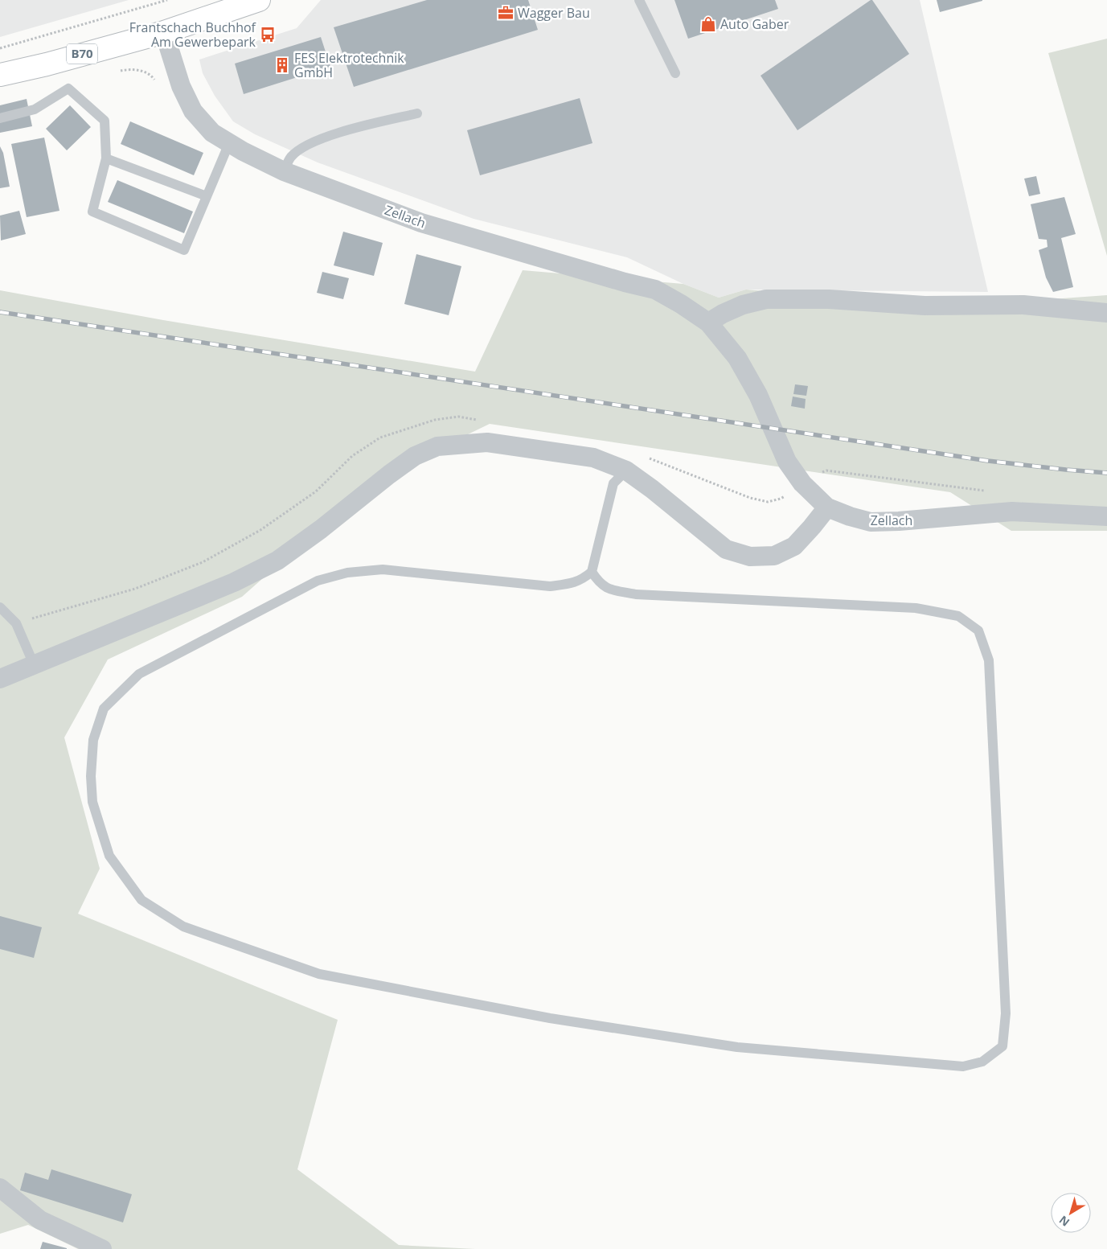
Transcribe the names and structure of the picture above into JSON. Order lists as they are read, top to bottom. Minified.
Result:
{"streets":{"main road":["B70"],"street":["Zellach"]},"crossings":[["B70","Zellach"]],"places":{"office":["Wagger Bau"],"shop":["Auto Gaber"],"bus stop":["Frantschach Buchhof Am Gewerbepark"],"building":["FES Elektrotechnik GmbH"]},"north":"bottom left"}
